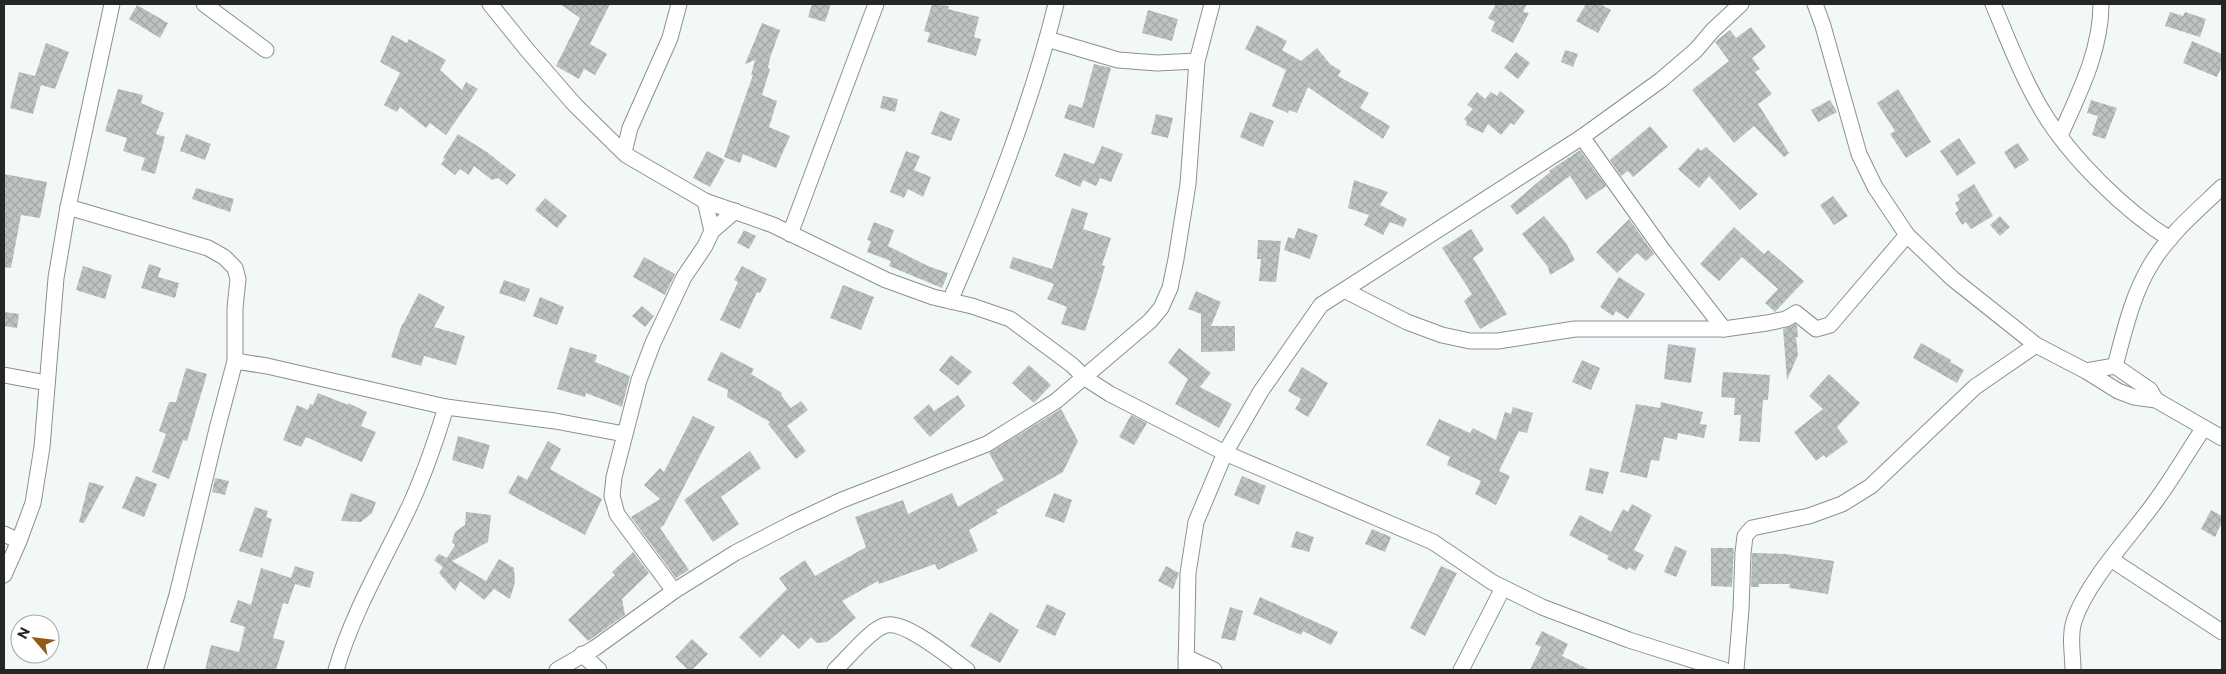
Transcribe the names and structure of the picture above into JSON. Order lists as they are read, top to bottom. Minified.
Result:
{"north":"top left"}
